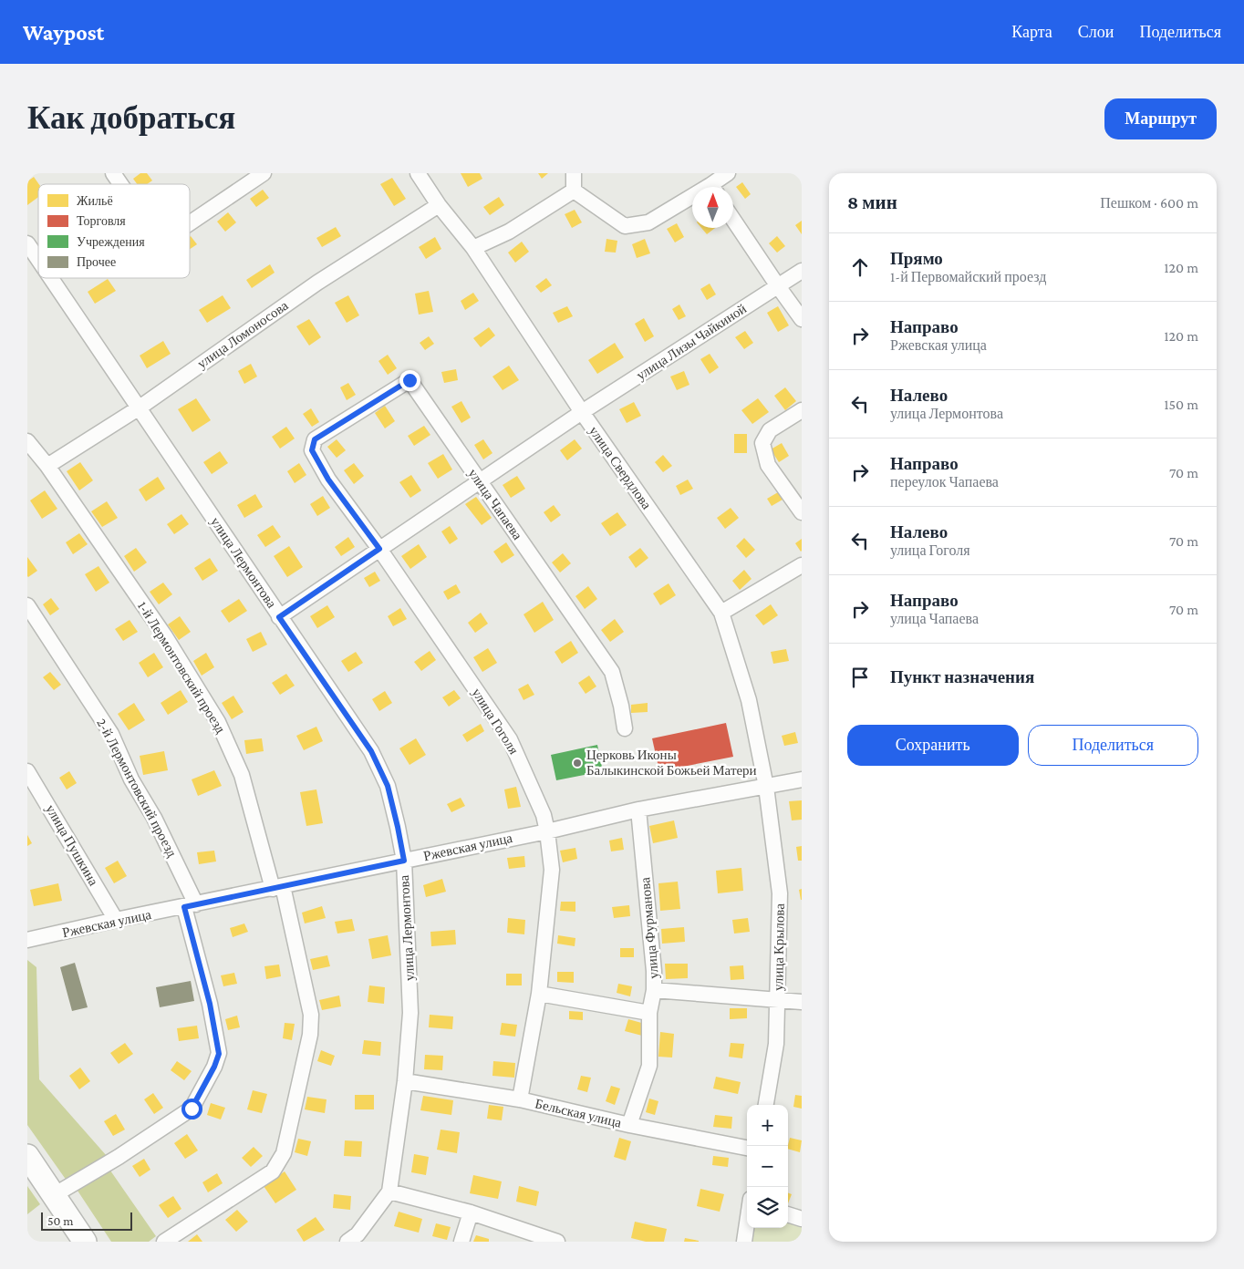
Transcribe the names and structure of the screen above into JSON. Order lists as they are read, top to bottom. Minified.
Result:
{"streets":{"street":["улица Ломоносова","улица Лизы Чайкиной","улица Свердлова","улица Чапаева","улица Лермонтова","1-й Лермонтовский проезд","улица Гоголя","2-й Лермонтовский проезд","улица Пушкина","Ржевская улица","улица Фурманова","улица Крылова","Бельская улица"]},"crossings":[["улица Ломоносова","улица Свердлова"],["улица Ломоносова","улица Лермонтова"],["улица Ломоносова","1-й Лермонтовский проезд"],["улица Лизы Чайкиной","улица Свердлова"],["улица Лизы Чайкиной","улица Чапаева"],["улица Лизы Чайкиной","улица Лермонтова"],["улица Лизы Чайкиной","улица Гоголя"],["улица Свердлова","Ржевская улица"],["улица Свердлова","улица Крылова"],["улица Чапаева","улица Гоголя"],["улица Лермонтова","Ржевская улица"],["улица Лермонтова","Бельская улица"],["1-й Лермонтовский проезд","Ржевская улица"],["улица Гоголя","Ржевская улица"],["улица Гоголя","Бельская улица"],["2-й Лермонтовский проезд","Ржевская улица"],["улица Пушкина","Ржевская улица"],["Ржевская улица","улица Фурманова"],["Ржевская улица","улица Крылова"],["улица Фурманова","Бельская улица"]],"places":["Церковь Иконы Балыкинской Божьей Матери"],"legend":["Жильё","Торговля","Учреждения","Прочее"],"scale_bar":"50 m","north":"top","page":{"header":"Waypost","nav":["Карта","Слои","Поделиться"],"buttons":["Маршрут",["Сохранить","Поделиться"]],"title":"Как добраться","heading":["8 мин","Пешком · 600 m"],"list":[["Прямо","1-й Первомайский проезд","120 m"],["Направо","Ржевская улица","120 m"],["Налево","улица Лермонтова","150 m"],["Направо","переулок Чапаева","70 m"],["Налево","улица Гоголя","70 m"],["Направо","улица Чапаева","70 m"],"Пункт назначения"],"map_buttons":["+","−"],"scale":"50 m"}}
